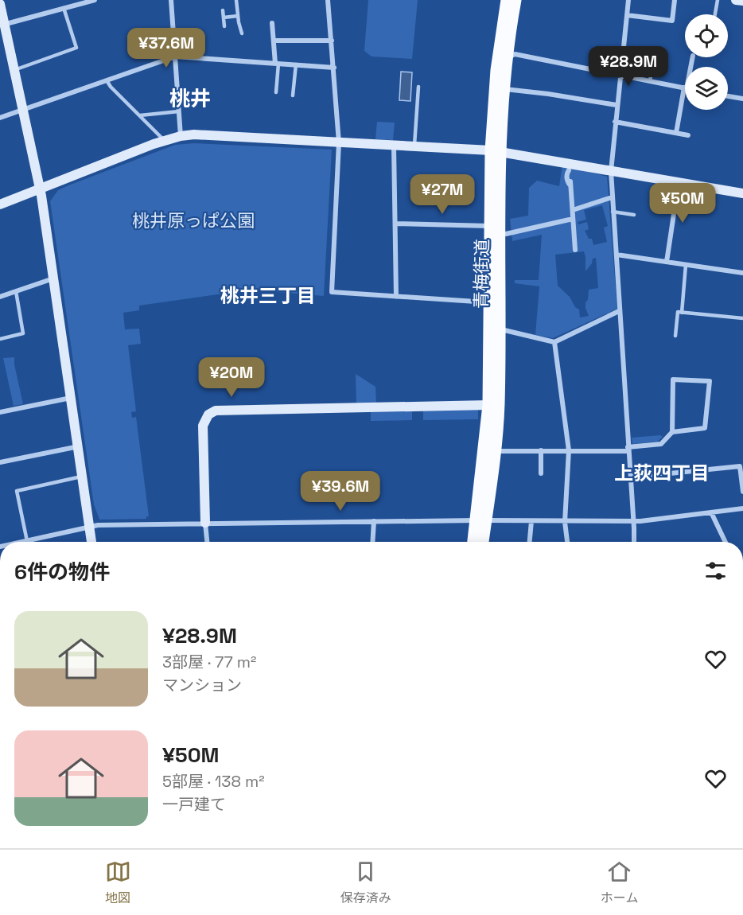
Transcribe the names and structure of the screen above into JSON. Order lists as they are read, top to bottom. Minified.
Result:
{"streets":{"main road":["青梅街道"]},"districts":["桃井","桃井三丁目","上荻四丁目"],"parks":["桃井原っぱ公園"],"page":{"price":["¥37.6M","¥28.9M","¥27M","¥50M","¥20M","¥39.6M"],"heading":"6件の物件","list":[{"name":"¥28.9M","note":"3部屋 · 77 m² · マンション"},{"name":"¥50M","note":"5部屋 · 138 m² · 一戸建て"}],"tabs":["地図","保存済み","ホーム"]}}
